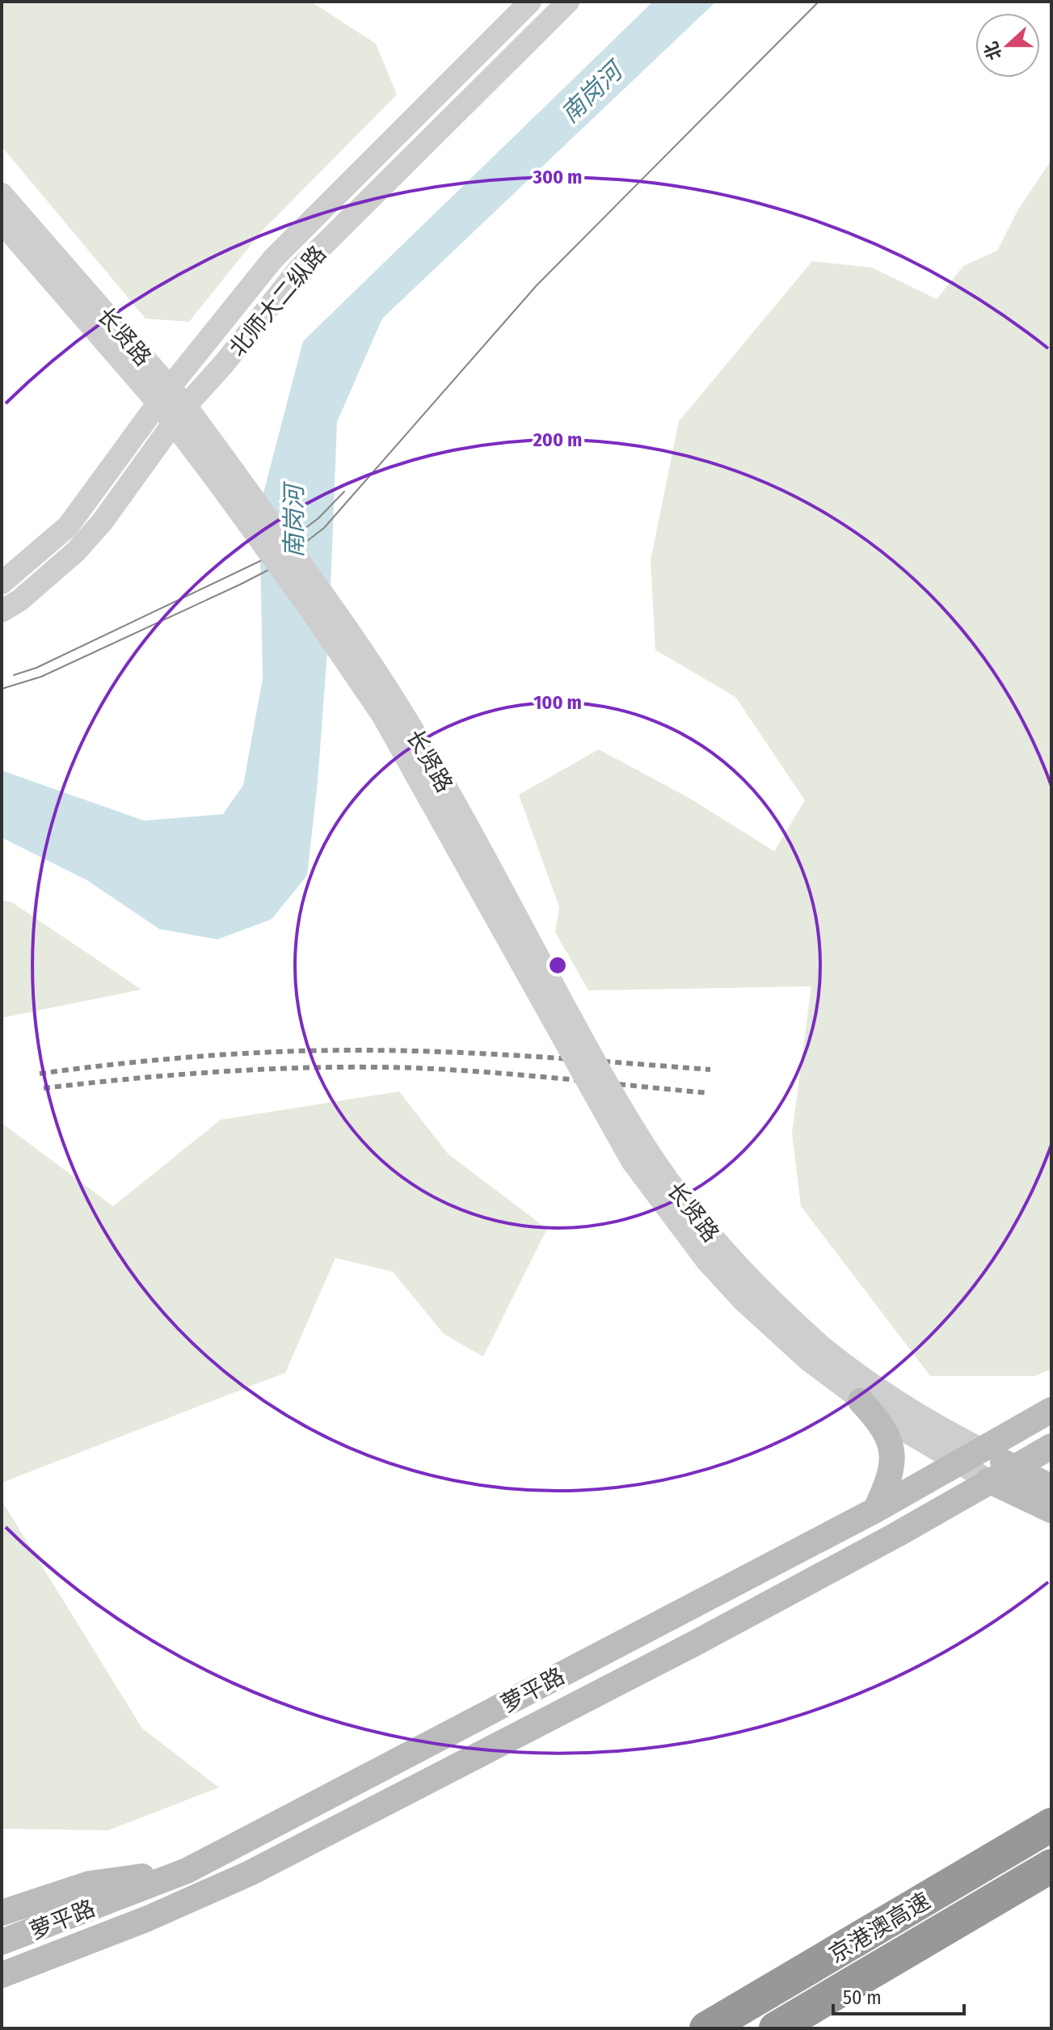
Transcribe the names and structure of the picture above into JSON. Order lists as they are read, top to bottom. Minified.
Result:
{"streets":{"highway":["京港澳高速"],"main road":["萝平路"],"street":["北师大二纵路","长贤路"]},"crossings":[["北师大二纵路","长贤路"]],"water":["南岗河"],"scale_bar":"50 m","north":"left","rings":["300 m","200 m","100 m"]}
